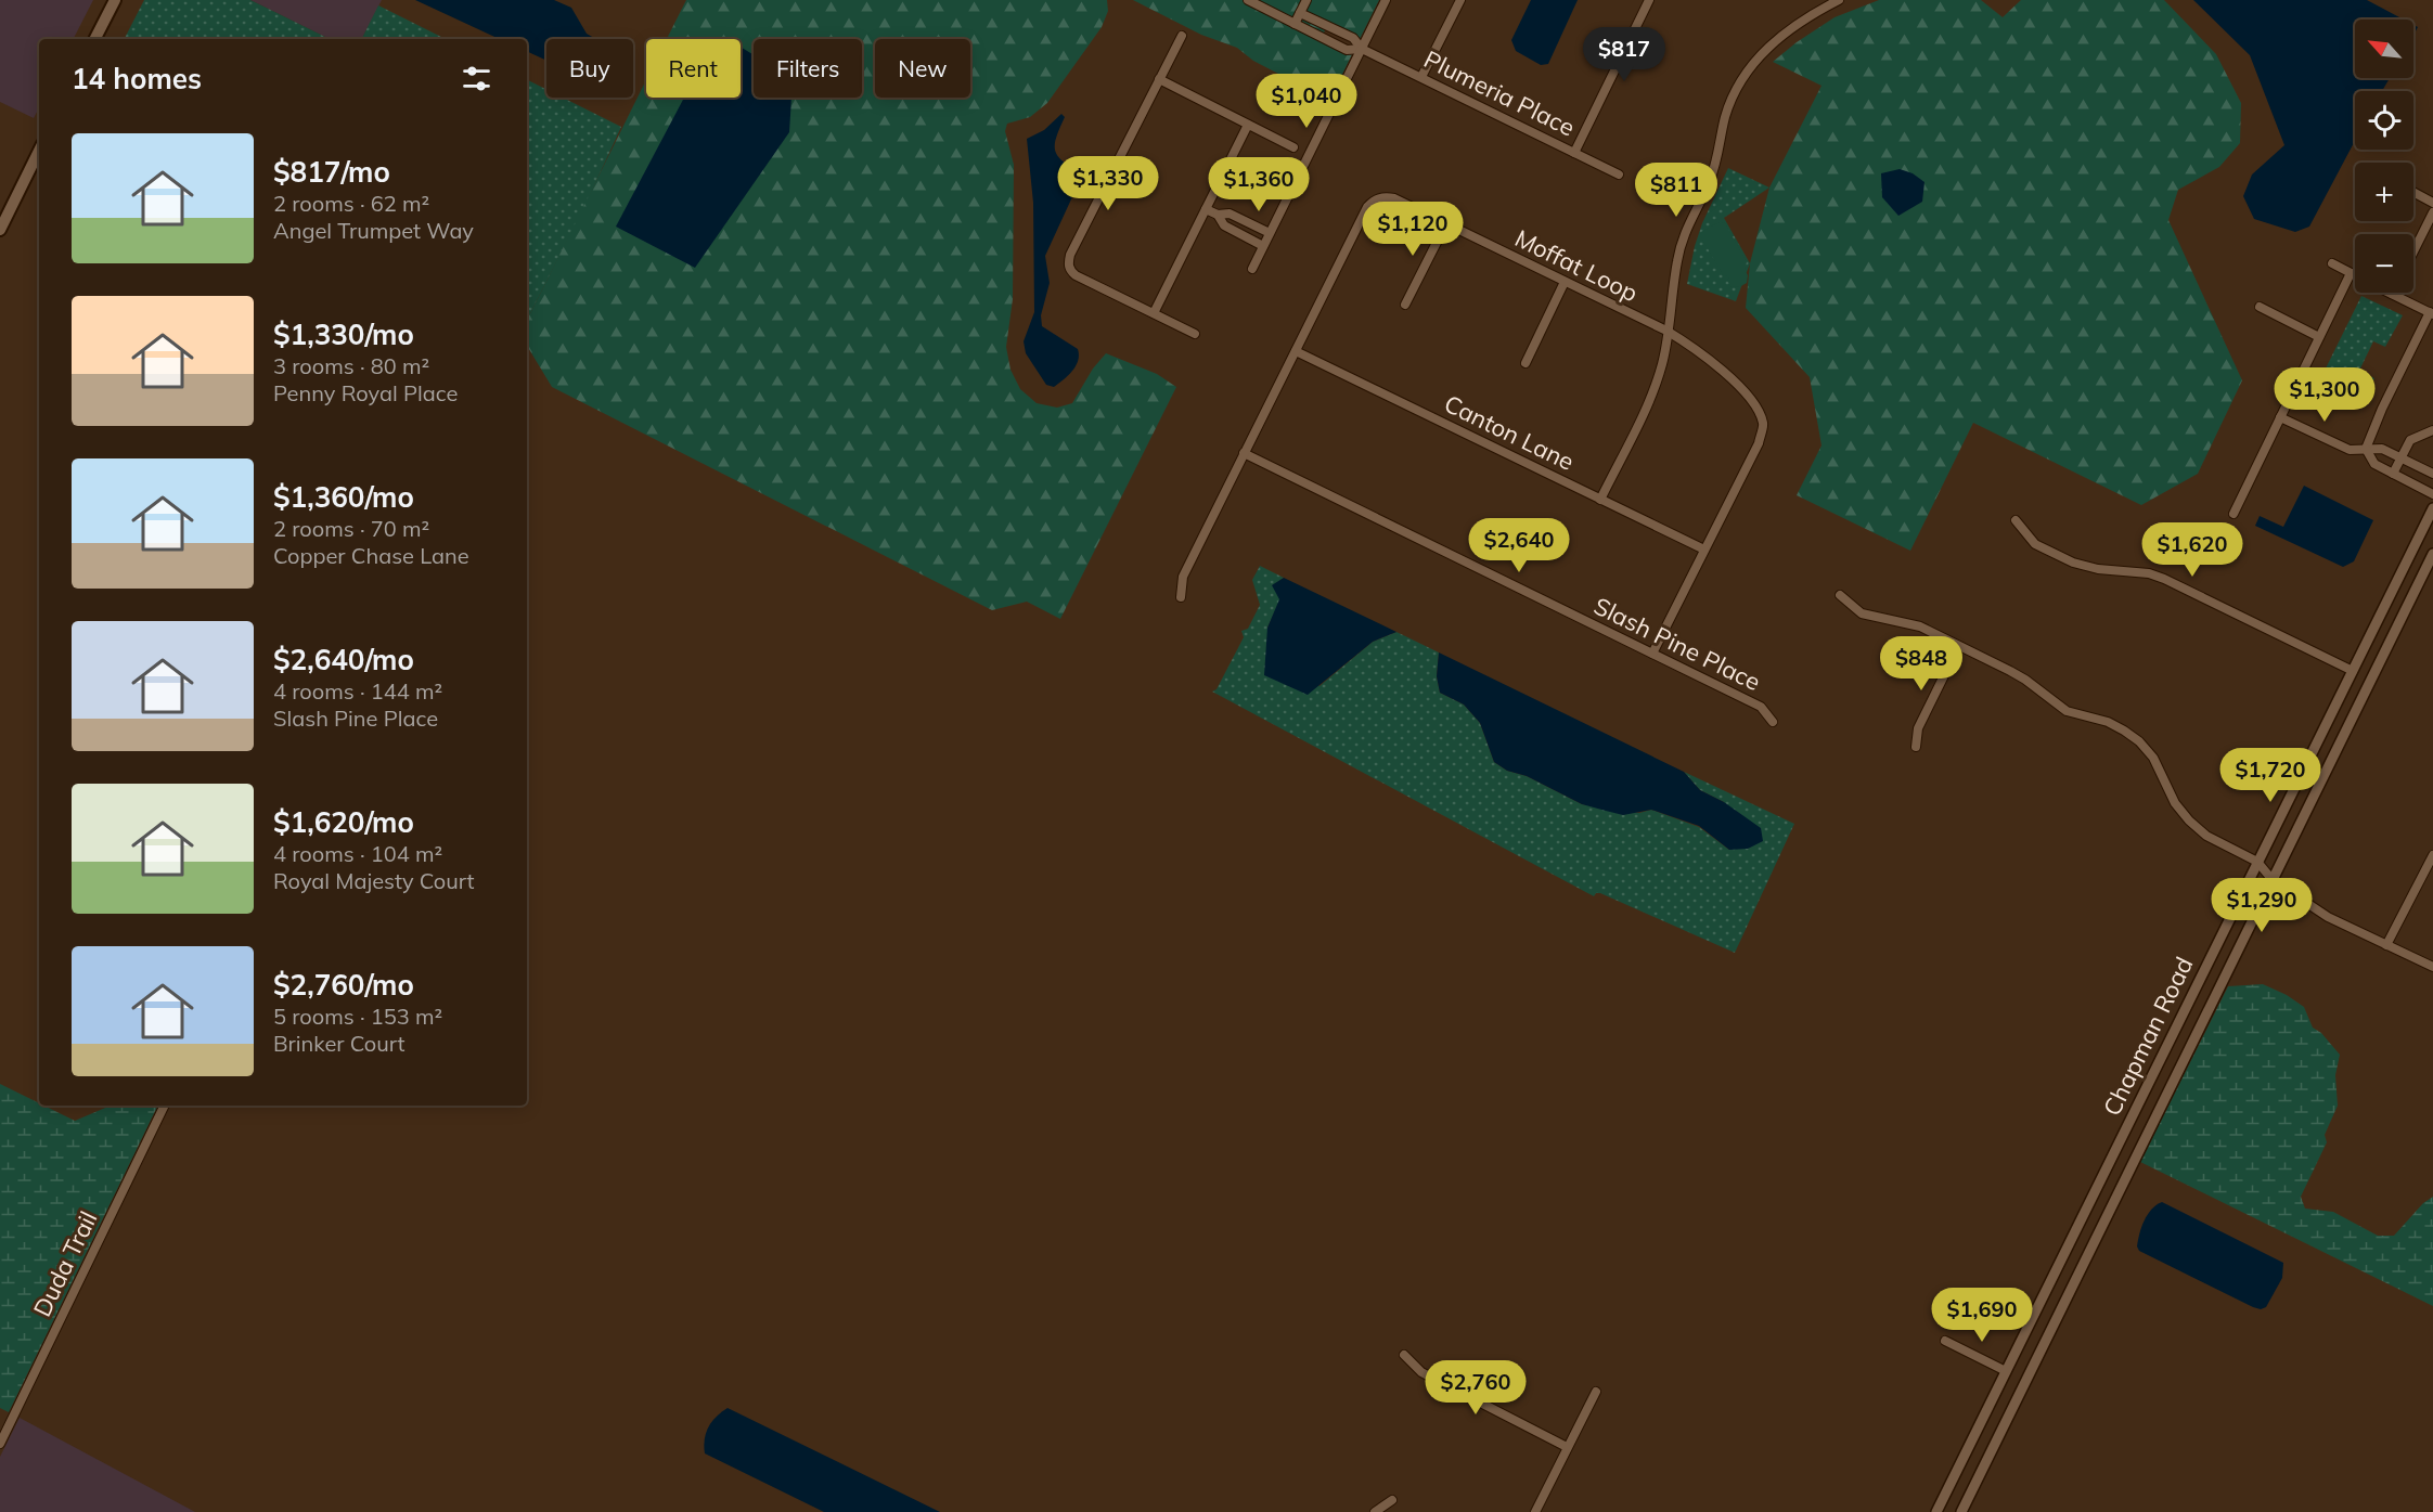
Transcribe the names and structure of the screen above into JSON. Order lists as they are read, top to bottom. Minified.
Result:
{"streets":{"street":["Plumeria Place","Moffat Loop","Canton Lane","Slash Pine Place","Chapman Road","Duda Trail"]},"crossings":[["Moffat Loop","Canton Lane"],["Moffat Loop","Slash Pine Place"]],"north":"top left","page":{"map_buttons":["+","−"],"price":["$817","$1,040","$1,330","$1,360","$811","$1,120","$1,300","$2,640","$1,620","$848","$1,720","$1,290","$1,690","$2,760"],"chip":["Buy","Rent","Filters","New"],"heading":"14 homes","list":[{"name":"$817/mo","note":"2 rooms · 62 m² · Angel Trumpet Way"},{"name":"$1,330/mo","note":"3 rooms · 80 m² · Penny Royal Place"},{"name":"$1,360/mo","note":"2 rooms · 70 m² · Copper Chase Lane"},{"name":"$2,640/mo","note":"4 rooms · 144 m² · Slash Pine Place"},{"name":"$1,620/mo","note":"4 rooms · 104 m² · Royal Majesty Court"},{"name":"$2,760/mo","note":"5 rooms · 153 m² · Brinker Court"}]}}
